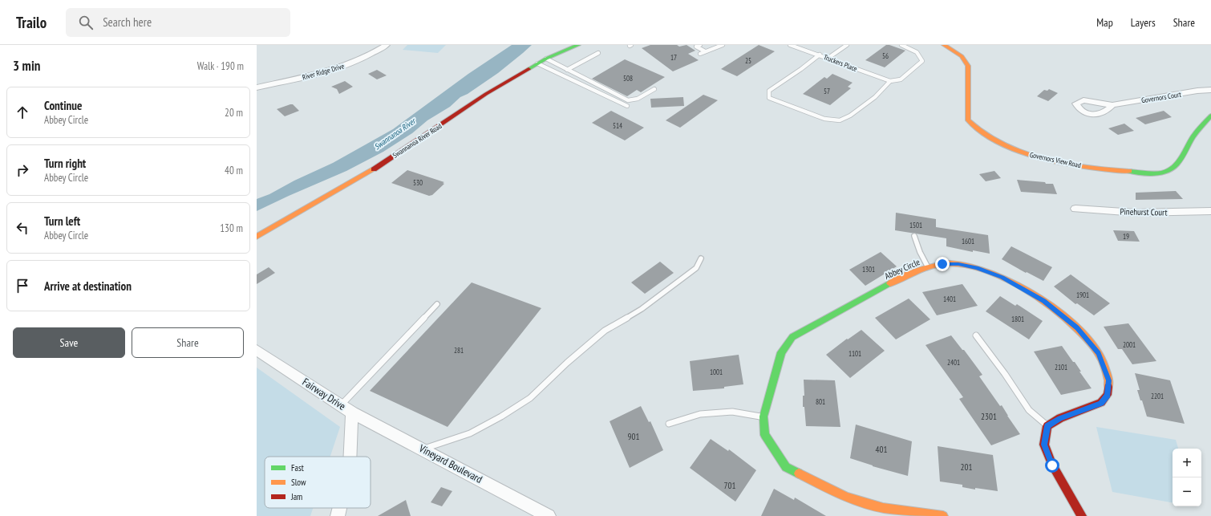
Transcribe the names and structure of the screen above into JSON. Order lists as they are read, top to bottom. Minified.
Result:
{"streets":{"street":["River Ridge Drive","Governors Court","Swannanoa River Road","Governors View Road","Pinehurst Court","Abbey Circle","Fairway Drive","Vineyard Boulevard"],"lane":["Truckers Place"]},"crossings":[["Fairway Drive","Vineyard Boulevard"]],"water":["Swannanoa River"],"house_numbers":["56","17","25","508","57","514","530","1501","19","1601","1301","1901","1401","1801","2001","281","1101","2401","2101","1001","2201","801","2301","901","401","201","701"],"legend":["Fast","Slow","Jam"],"page":{"header":"Trailo","search":"Search here","nav":["Map","Layers","Share"],"heading":["3 min","Walk · 190 m"],"list":[["Continue","Abbey Circle","20 m"],["Turn right","Abbey Circle","40 m"],["Turn left","Abbey Circle","130 m"],"Arrive at destination"],"buttons":["Save","Share"],"map_buttons":["+","−"]}}
